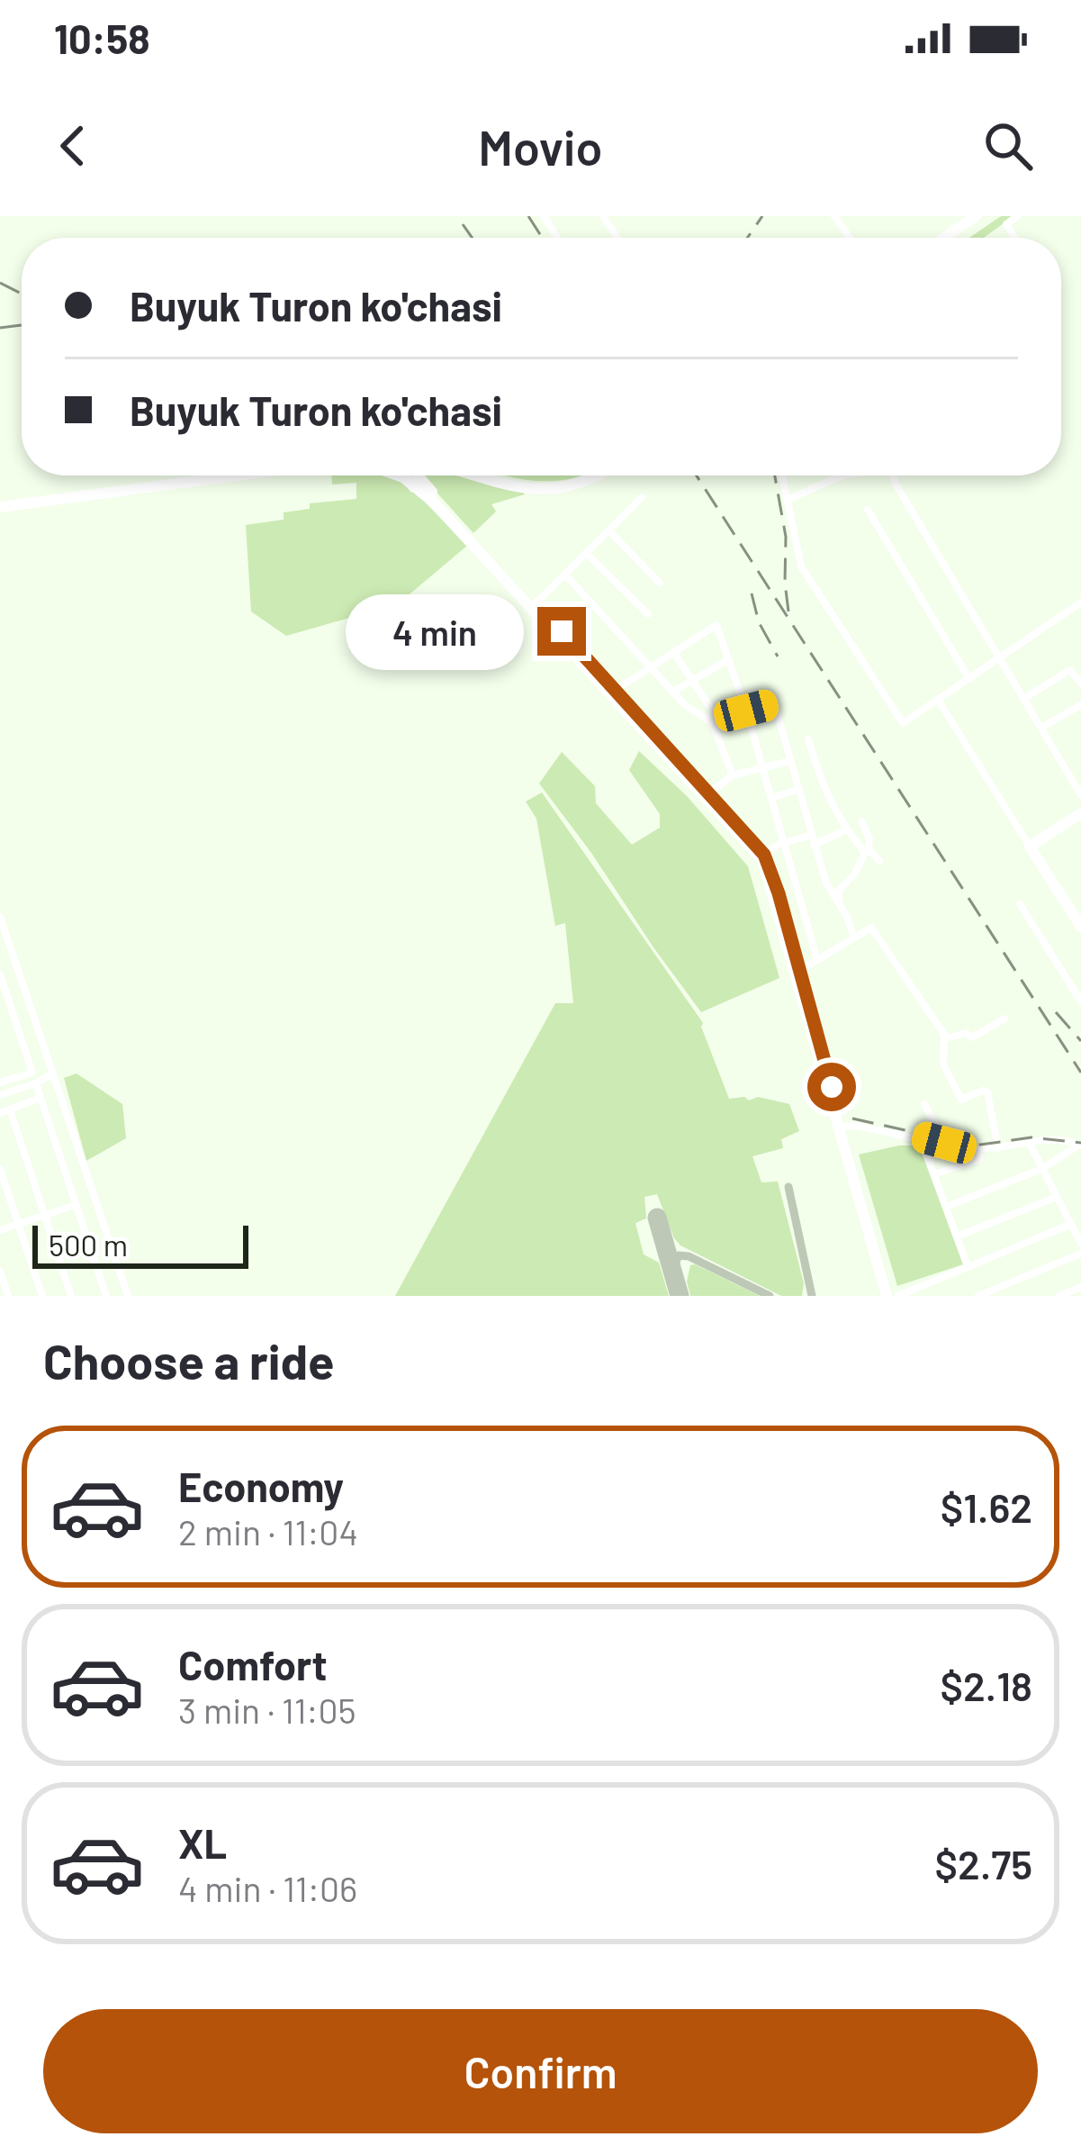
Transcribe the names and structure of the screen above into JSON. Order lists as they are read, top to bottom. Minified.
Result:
{"scale_bar":"500 m","page":{"status":"10:58","header":"Movio","banner":["Buyuk Turon ko'chasi","Buyuk Turon ko'chasi"],"bubble":"4 min","scale":"500 m","heading":"Choose a ride","list":[{"name":"Economy","note":"2 min · 11:04","value":"$1.62"},{"name":"Comfort","note":"3 min · 11:05","value":"$2.18"},{"name":"XL","note":"4 min · 11:06","value":"$2.75"}],"buttons":"Confirm"}}
